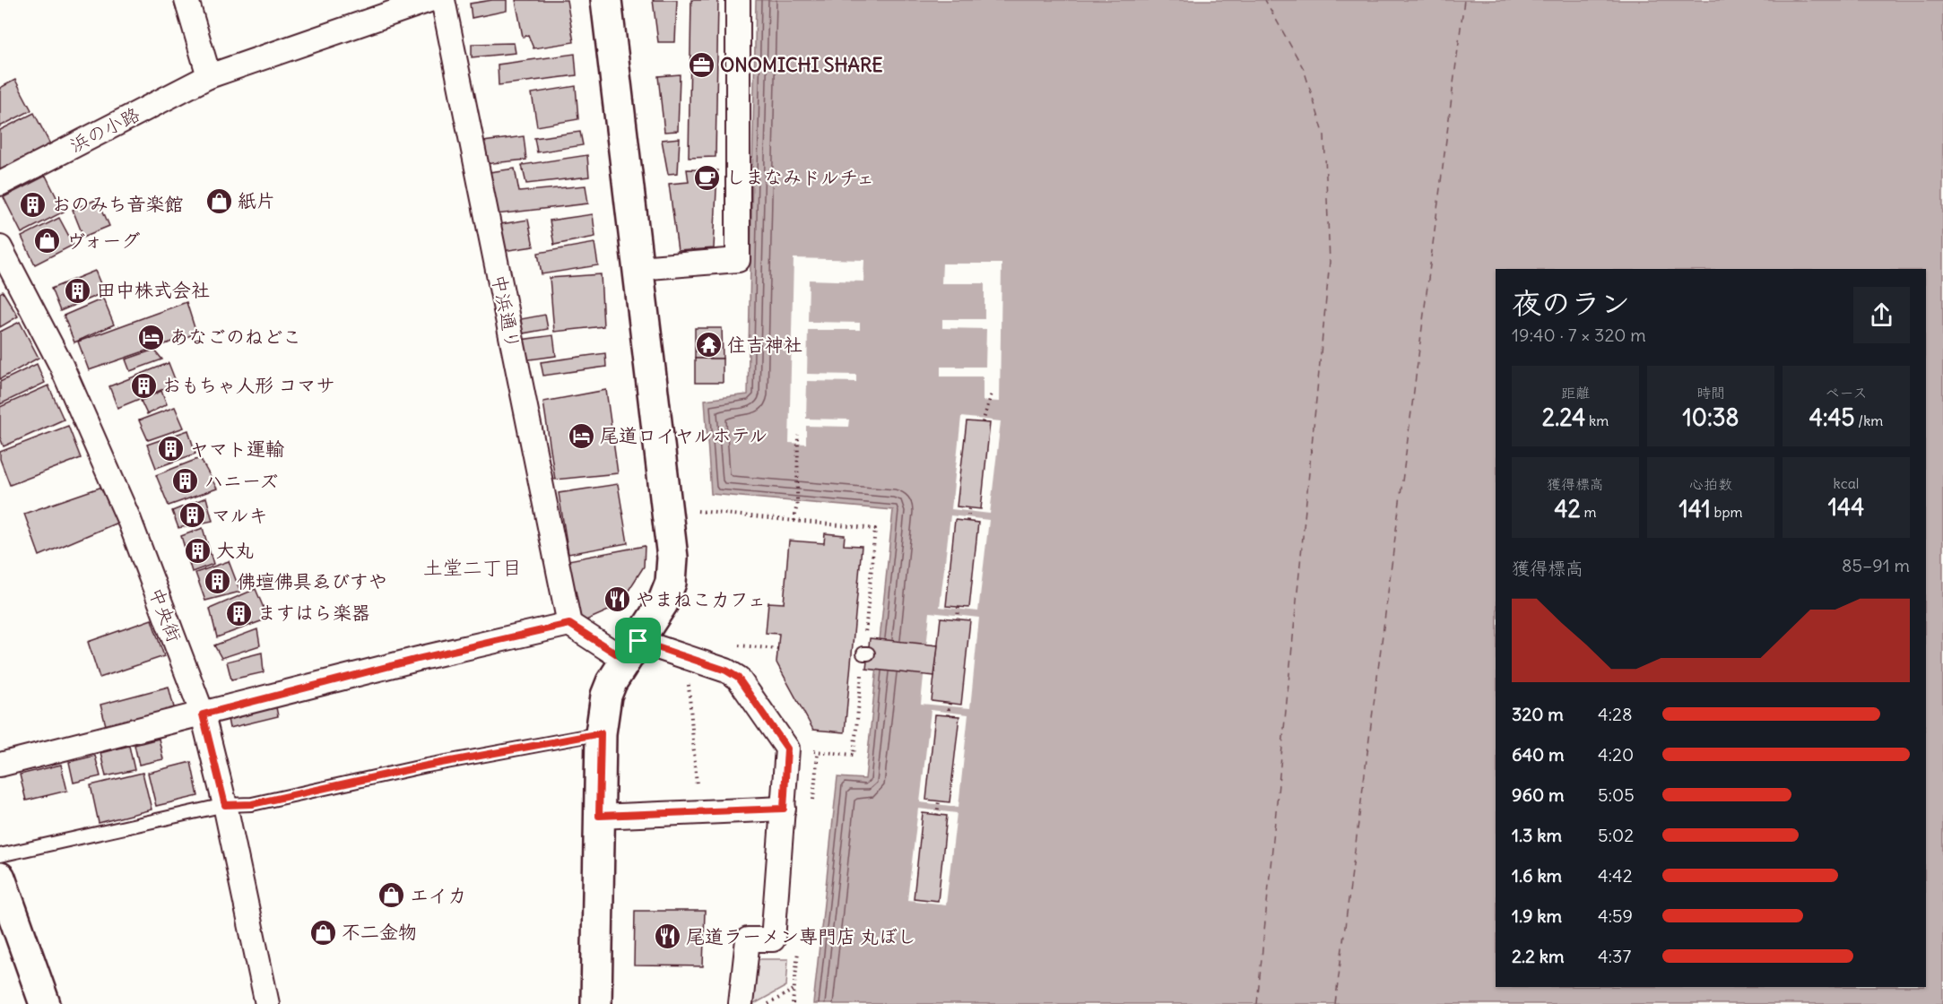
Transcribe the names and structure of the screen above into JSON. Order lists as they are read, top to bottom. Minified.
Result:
{"streets":{"street":["浜の小路","中浜通り","中央街"]},"districts":["土堂二丁目"],"places":{"office":["ONOMICHI SHARE"],"cafe":["しまなみドルチェ"],"shop":["紙片","ヴォーグ","エイカ","不二金物"],"building":["おのみち音楽館","田中株式会社","おもちゃ人形 コマサ","ヤマト運輸","ハニーズ","マルキ","大丸","佛壇佛具ゑびすや","ますはら楽器"],"hotel":["あなごのねどこ","尾道ロイヤルホテル"],"temple":["住吉神社"],"restaurant":["やまねこカフェ","尾道ラーメン専門店 丸ぼし"]},"page":{"heading":["夜のラン","19:40 · 7 × 320 m"],"stats":[["距離","2.24 km"],["時間","10:38"],["ペース","4:45 /km"],["獲得標高","42 m"],["心拍数","141 bpm"],["kcal","144"]],"chart":["獲得標高","85–91 m"],"list":[{"name":"320 m","note":"4:28"},{"name":"640 m","note":"4:20"},{"name":"960 m","note":"5:05"},{"name":"1.3 km","note":"5:02"},{"name":"1.6 km","note":"4:42"},{"name":"1.9 km","note":"4:59"},{"name":"2.2 km","note":"4:37"}]}}
